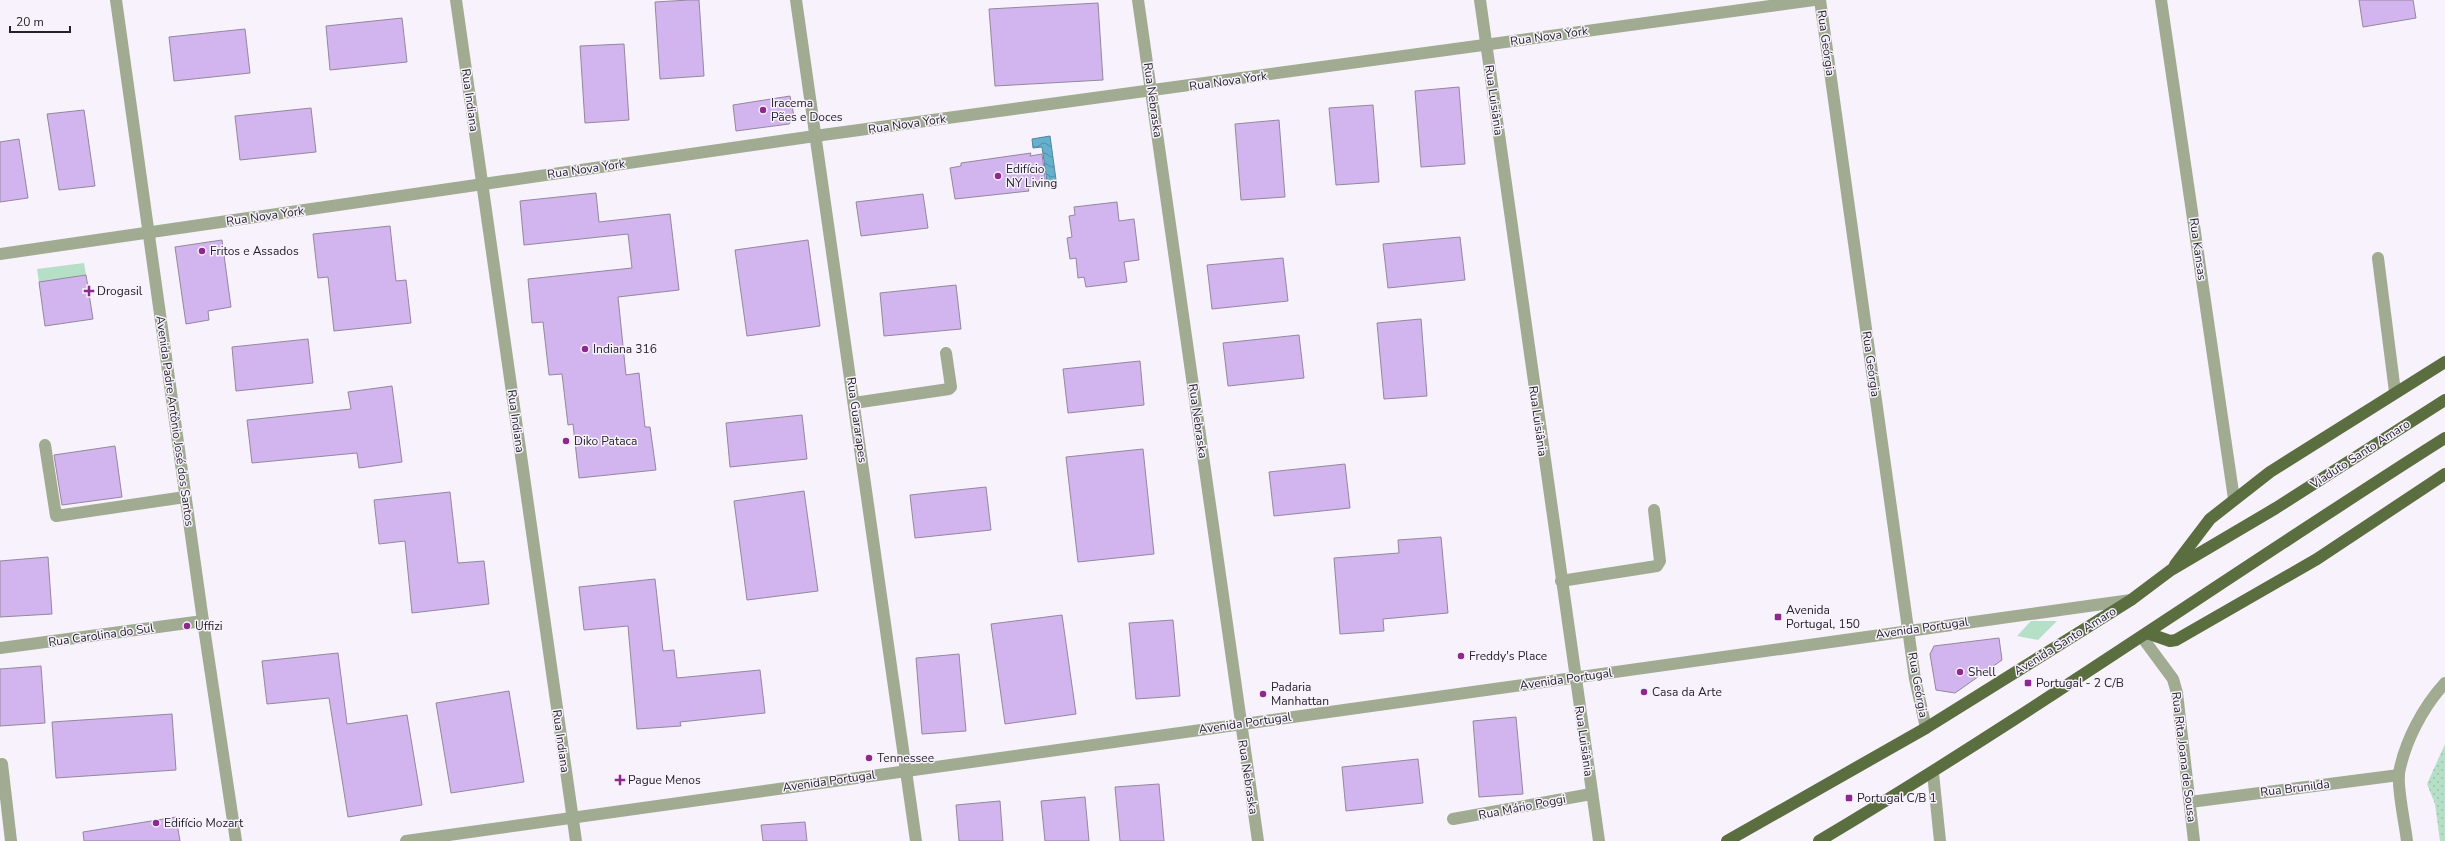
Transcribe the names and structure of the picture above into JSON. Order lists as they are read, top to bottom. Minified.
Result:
{"streets":{"main road":["Viaduto Santo Amaro","Avenida Santo Amaro"],"street":["Rua Nova York","Rua Geórgia","Rua Indiana","Rua Nebraska","Rua Luisiânia","Rua Kansas","Rua Guararapes","Avenida Padre Antônio José dos Santos","Avenida Portugal","Rua Carolina do Sul","Rua Rita Joana de Sousa","Rua Brunilda","Rua Mário Poggi"]},"crossings":[["Rua Nova York","Rua Indiana"],["Rua Nova York","Rua Nebraska"],["Rua Nova York","Rua Luisiânia"],["Rua Nova York","Rua Guararapes"],["Rua Nova York","Avenida Padre Antônio José dos Santos"],["Rua Geórgia","Avenida Portugal"],["Rua Geórgia","Avenida Santo Amaro"],["Rua Indiana","Avenida Portugal"],["Rua Nebraska","Avenida Portugal"],["Rua Luisiânia","Avenida Portugal"],["Rua Luisiânia","Rua Mário Poggi"],["Rua Guararapes","Avenida Portugal"],["Avenida Padre Antônio José dos Santos","Rua Carolina do Sul"],["Viaduto Santo Amaro","Avenida Santo Amaro"],["Avenida Portugal","Avenida Santo Amaro"],["Rua Rita Joana de Sousa","Rua Brunilda"]],"places":{"other":["Iracema Pães e Doces","Edifício NY Living","Fritos e Assados","Indiana 316","Diko Pataca","Uffizi","Freddy's Place","Shell","Casa da Arte","Padaria Manhattan","Tennessee","Edifício Mozart"],"health":["Drogasil","Pague Menos"],"transit":["Avenida Portugal, 150","Portugal - 2 C/B","Portugal C/B 1"]},"scale_bar":"20 m"}
